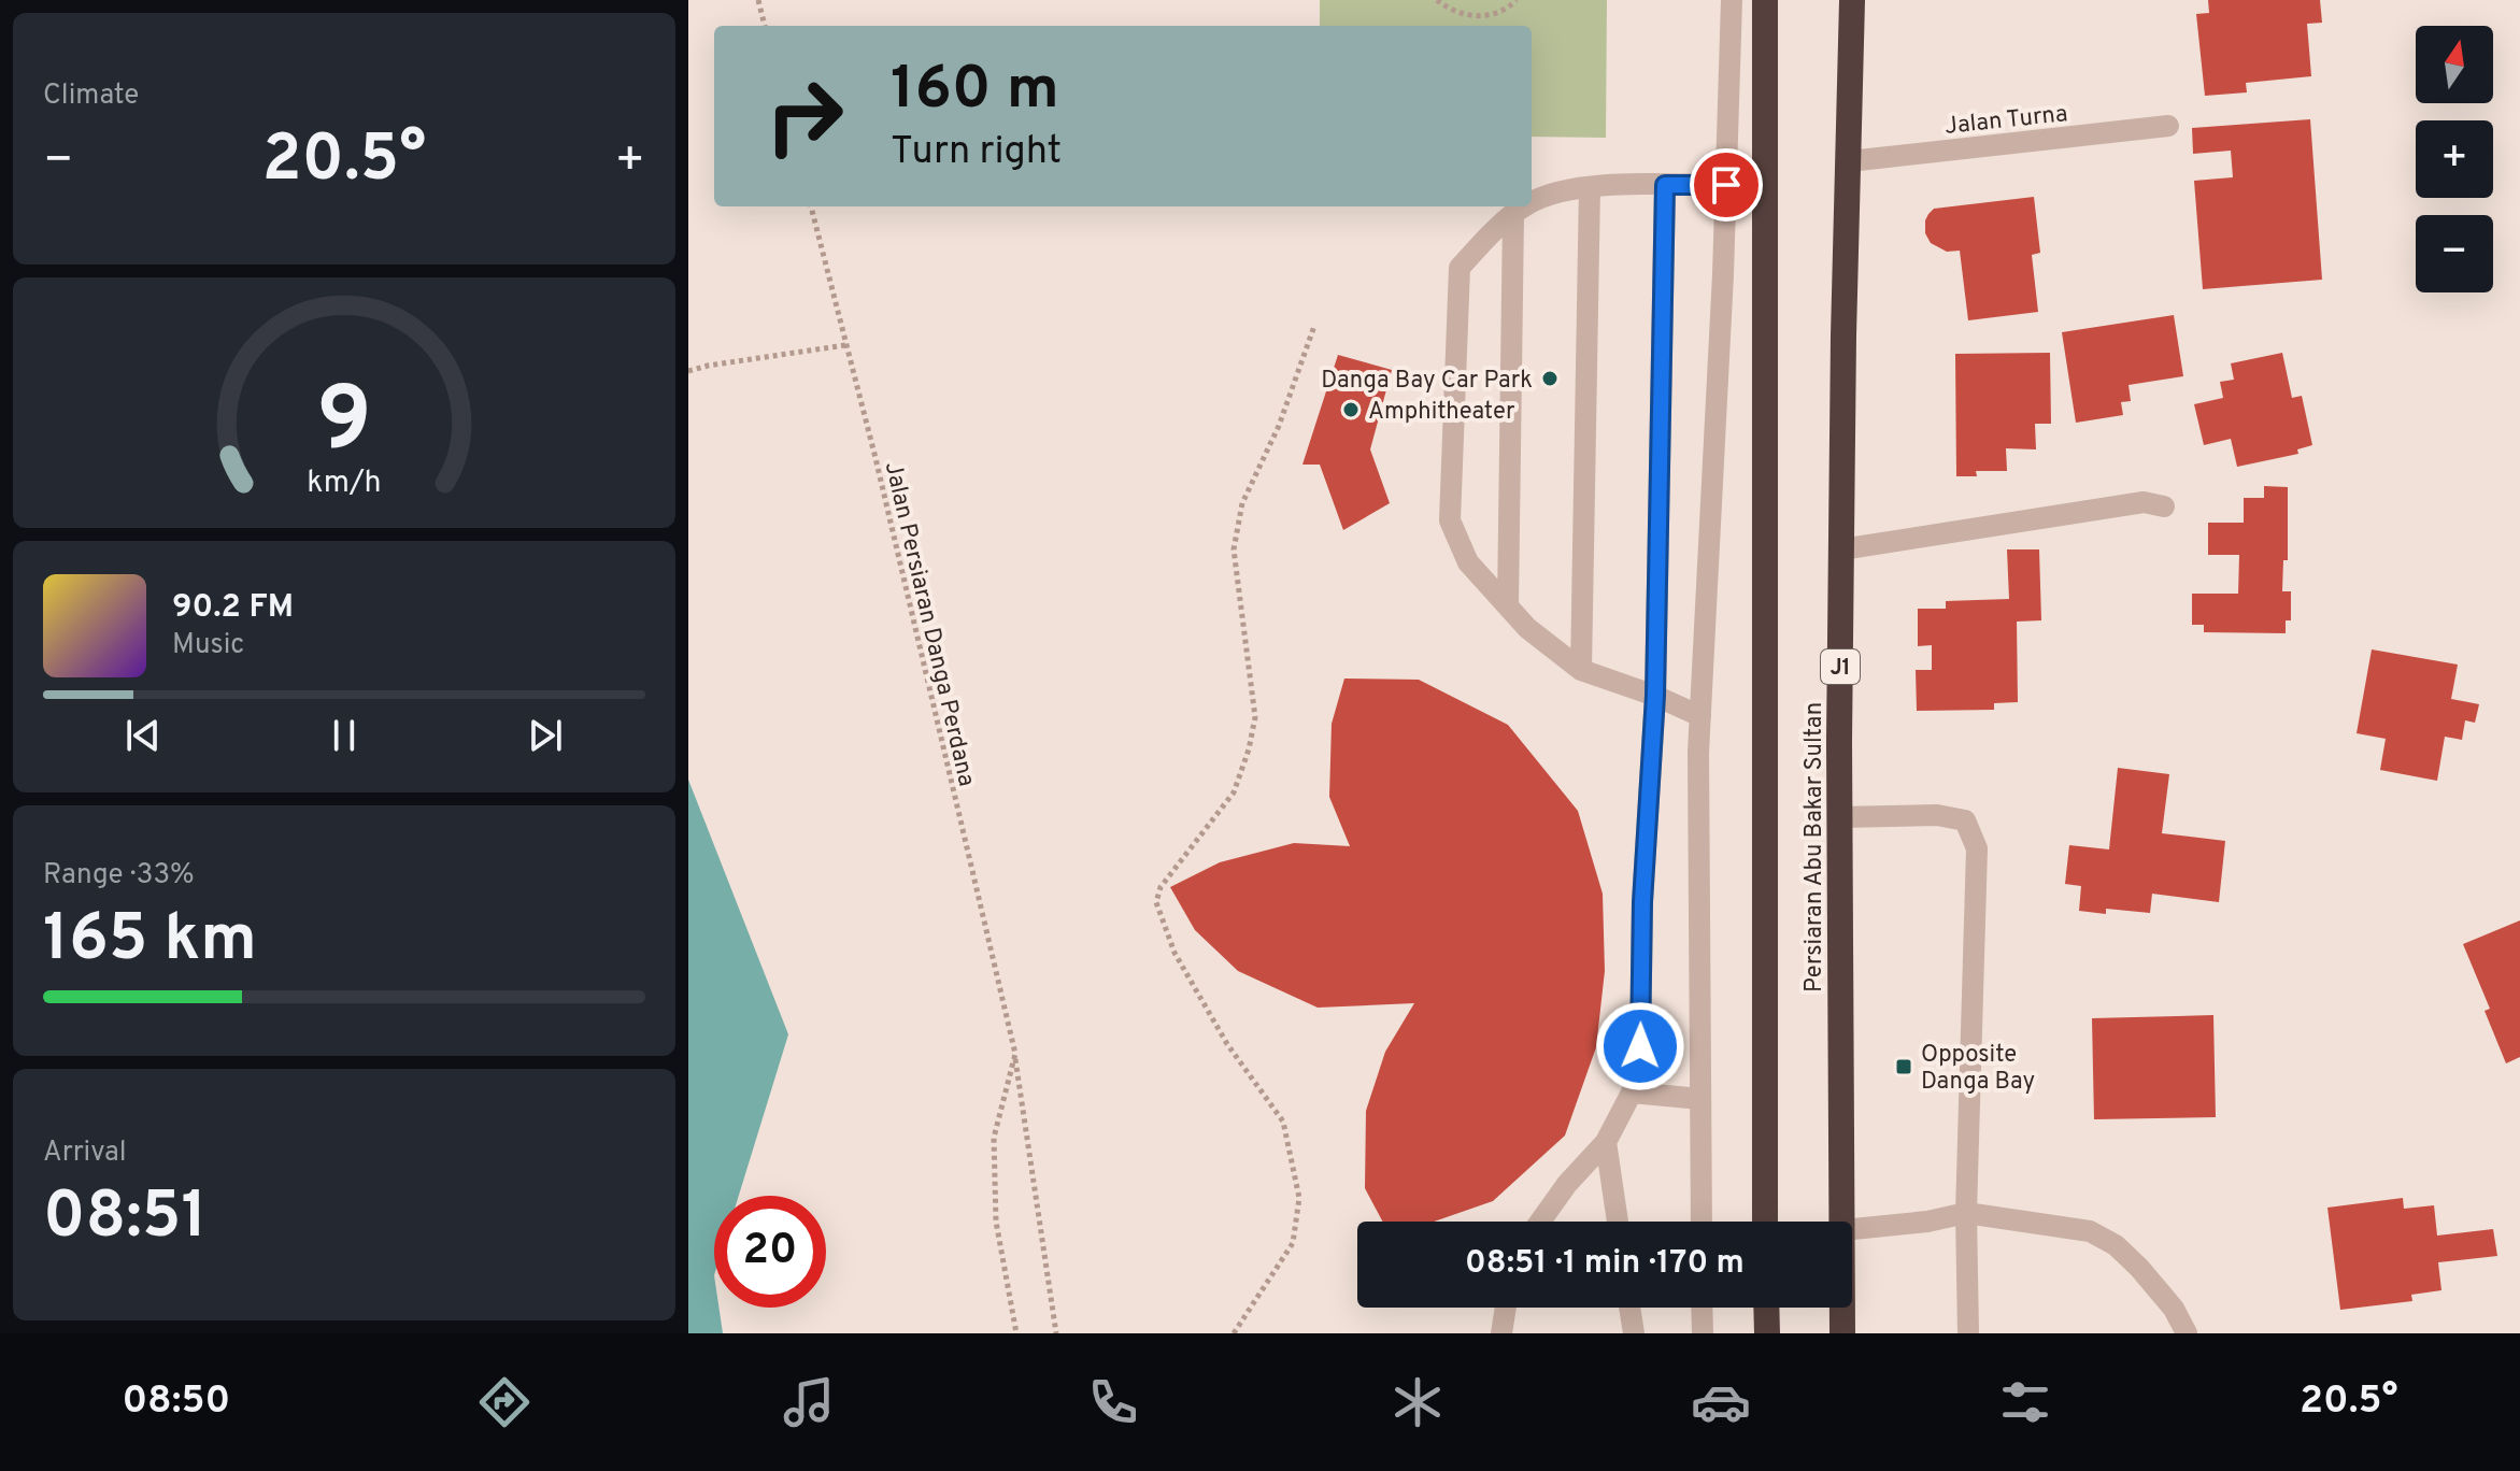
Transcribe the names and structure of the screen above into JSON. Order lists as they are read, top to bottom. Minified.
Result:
{"streets":{"highway":["J1","Persiaran Abu Bakar Sultan"],"street":["Jalan Turna"],"path":["Jalan Persiaran Danga Perdana"]},"crossings":[["Jalan Turna","Persiaran Abu Bakar Sultan"]],"places":{"other":["Danga Bay Car Park","Amphitheater"],"transit":["Opposite Danga Bay"]},"north":"top","page":{"tile":["Climate",["Range · 33%","165 km"],["Arrival","08:51"]],"map_buttons":["+","−"],"turn":["160 m","Turn right"],"heat":["−","20.5°","+"],"song":["90.2 FM","Music"],"limit":"20","trip":"08:51 · 1 min · 170 m","tabs":["08:50","20.5°"],"gauge":["9","km/h"]}}
